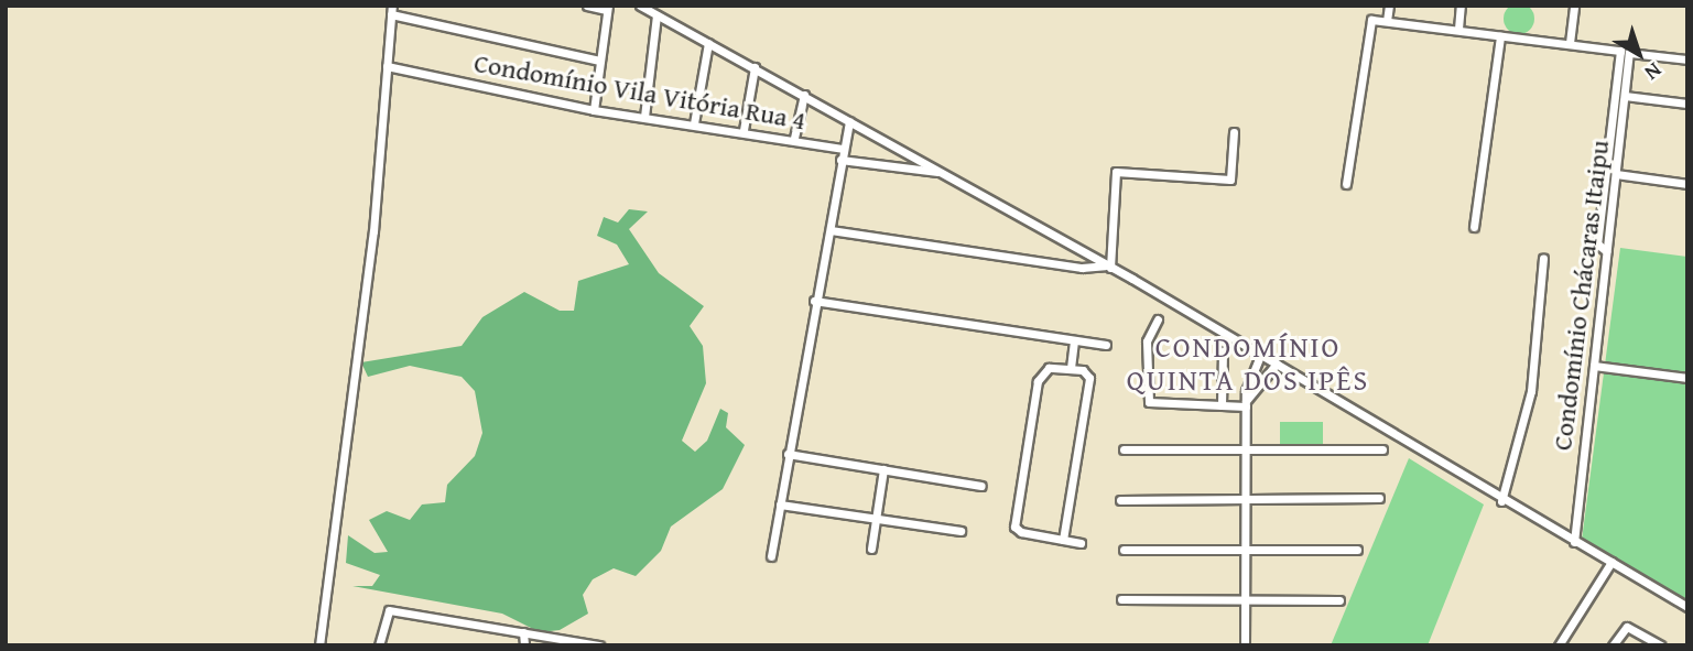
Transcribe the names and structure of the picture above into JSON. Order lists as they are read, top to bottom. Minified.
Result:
{"streets":{"street":["Condomínio Vila Vitória Rua 4","Condomínio Chácaras Itaipu"]},"districts":["CONDOMÍNIO QUINTA DOS IPÊS"],"north":"bottom right"}
